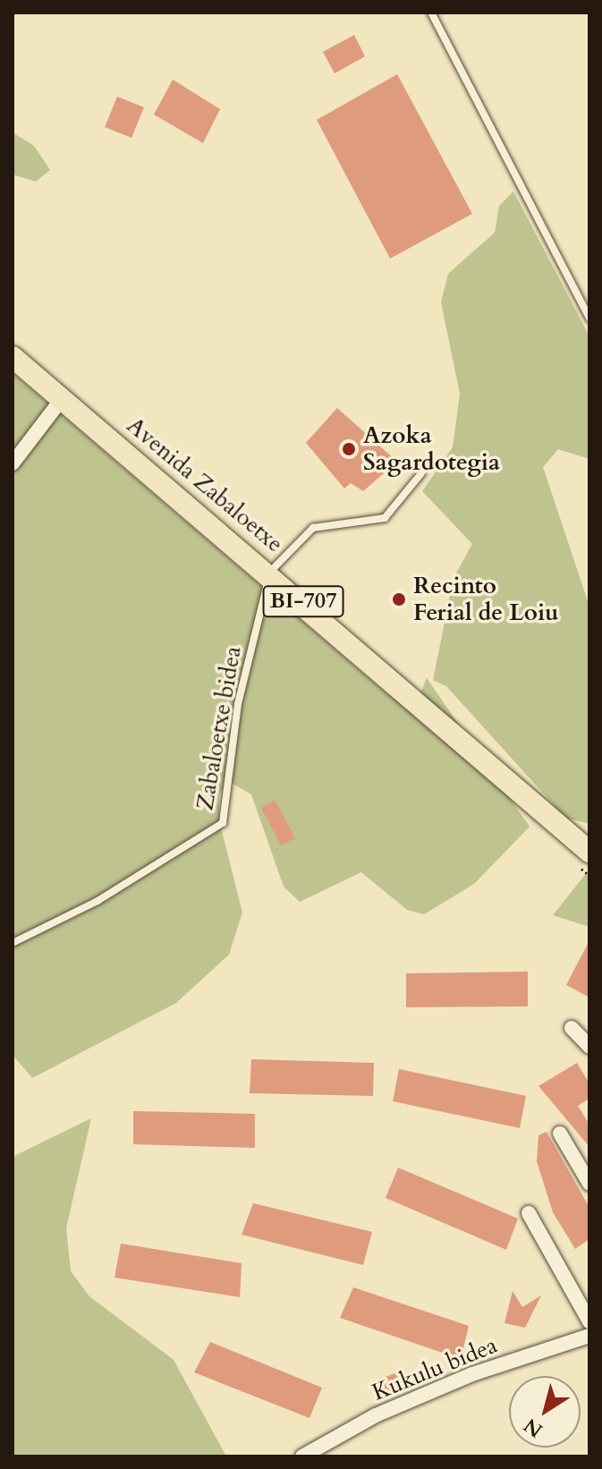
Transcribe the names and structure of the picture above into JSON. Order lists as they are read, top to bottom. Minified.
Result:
{"streets":{"main road":["Avenida Zabaloetxe","BI-707"],"street":["Kukulu bidea"],"lane":["Zabaloetxe bidea"]},"crossings":[["Avenida Zabaloetxe","Zabaloetxe bidea"]],"places":["Azoka Sagardotegia","Recinto Ferial de Loiu"],"north":"bottom left"}
